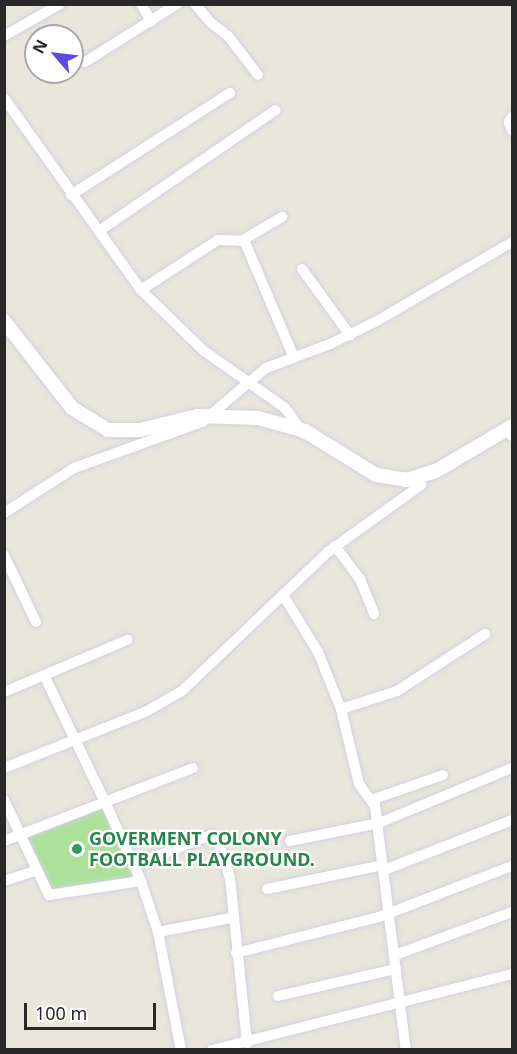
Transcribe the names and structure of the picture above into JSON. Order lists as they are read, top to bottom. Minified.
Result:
{"places":["GOVERMENT COLONY FOOTBALL PLAYGROUND."],"scale_bar":"100 m","north":"top left"}
